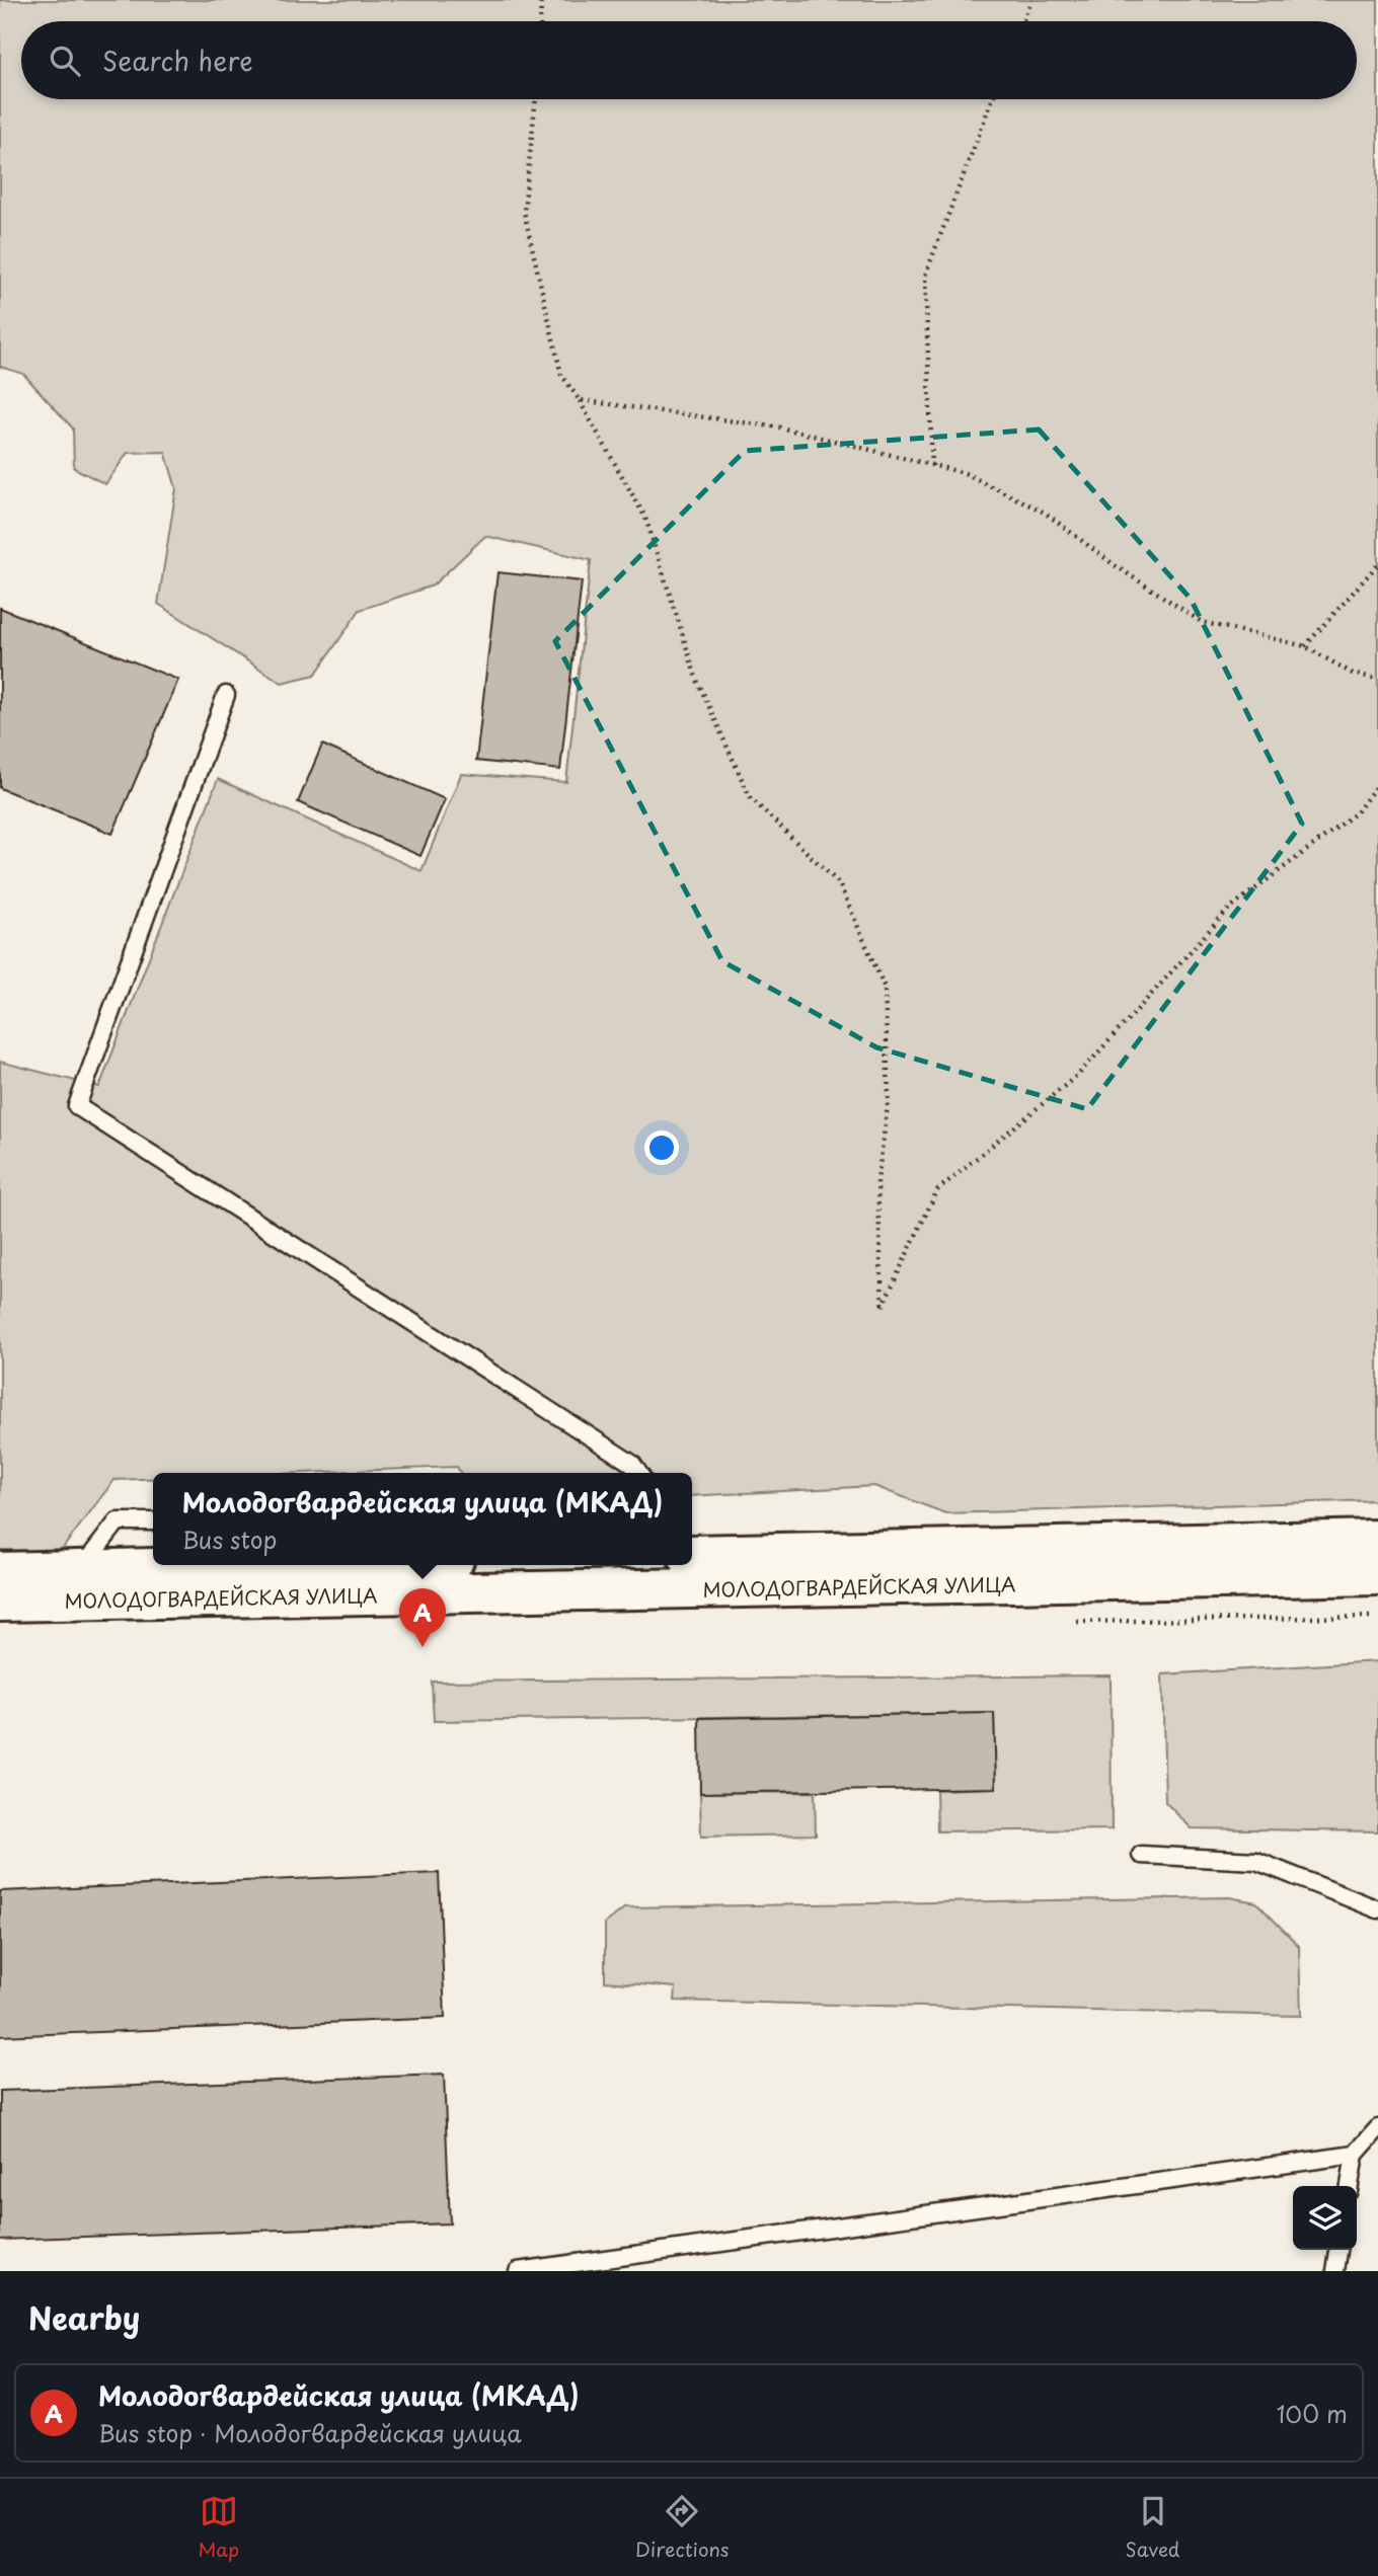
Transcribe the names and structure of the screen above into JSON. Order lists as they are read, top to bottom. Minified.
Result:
{"streets":{"main road":["МОЛОДОГВАРДЕЙСКАЯ УЛИЦА"]},"page":{"search":"Search here","popup":["Молодогвардейская улица (МКАД)","Bus stop"],"pins":"A","heading":"Nearby","list":[{"mark":"A","name":"Молодогвардейская улица (МКАД)","note":"Bus stop · Молодогвардейская улица","value":"100 m"}],"nav":["Map","Directions","Saved"]}}
